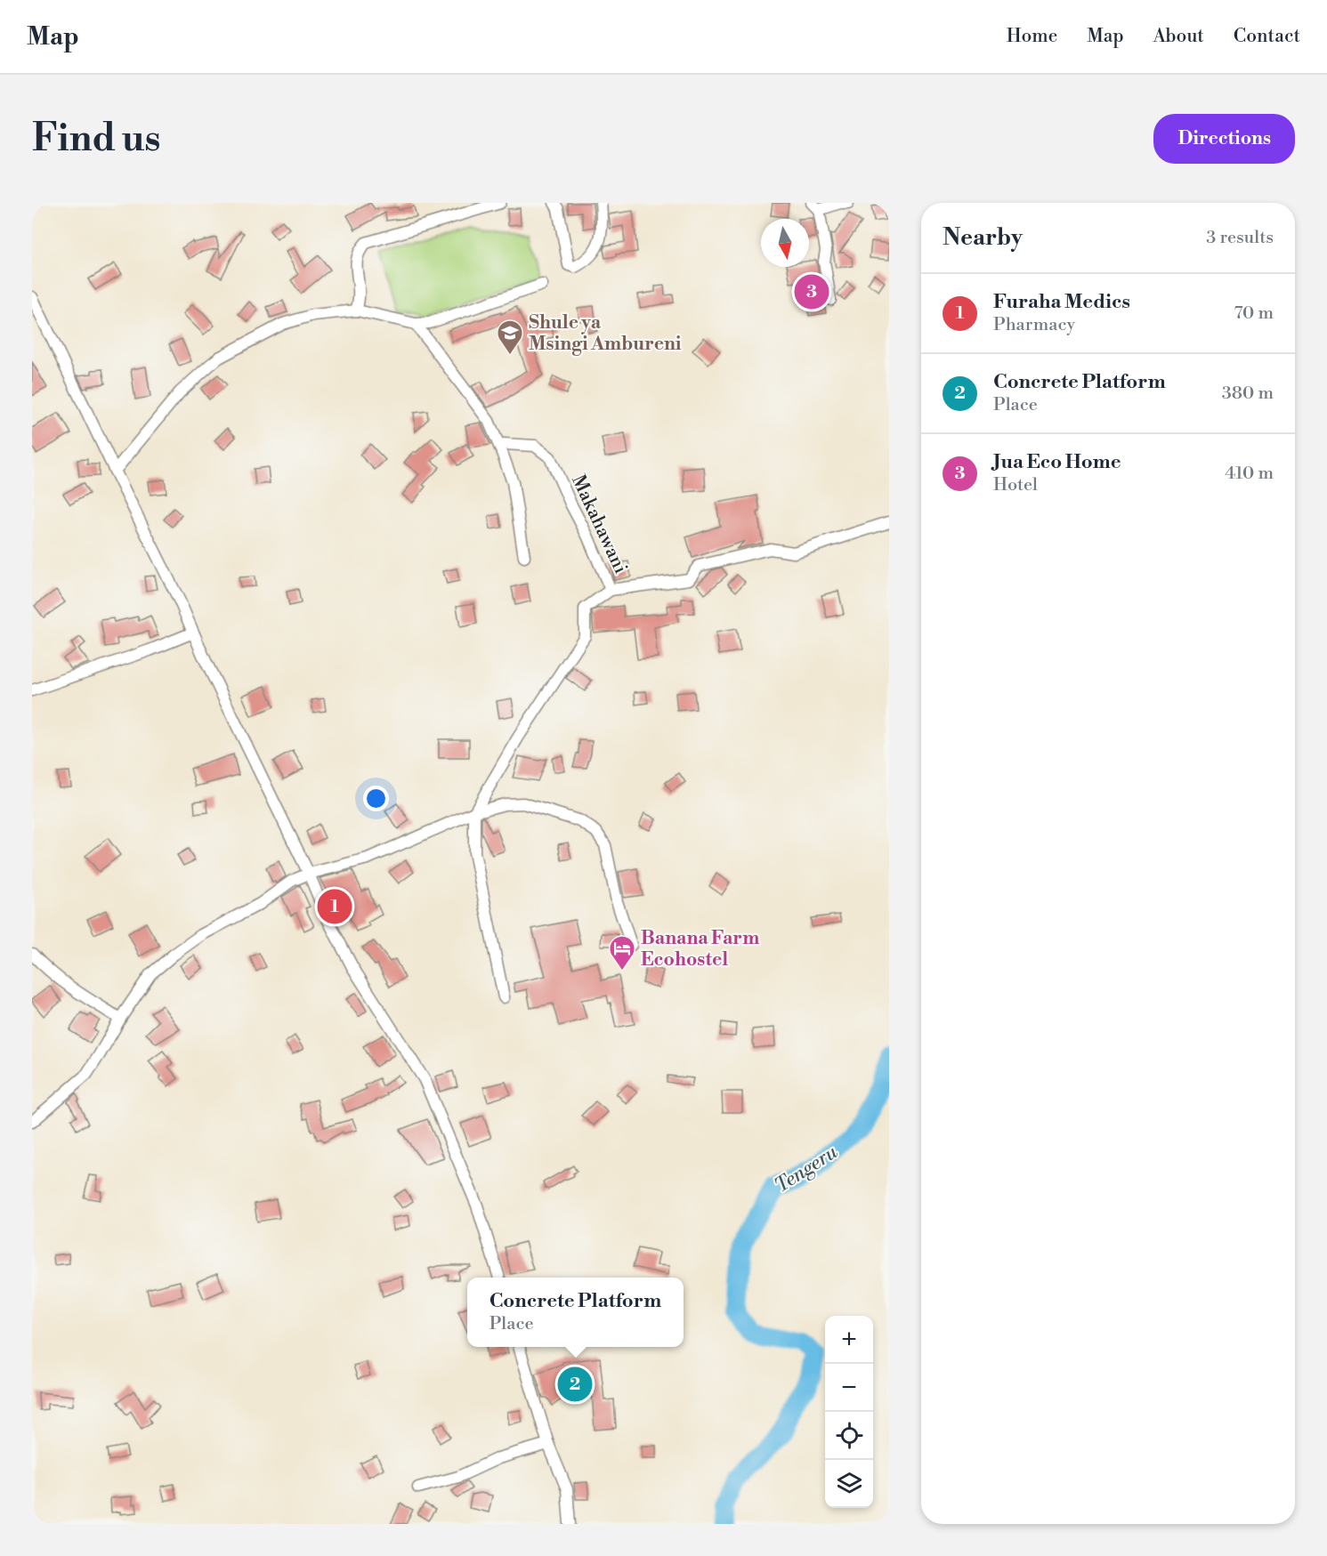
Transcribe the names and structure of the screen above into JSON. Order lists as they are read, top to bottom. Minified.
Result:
{"streets":{"street":["Makahawani"]},"water":["Tengeru"],"places":{"school or university":["Shule ya Msingi Ambureni"],"hotel":["Banana Farm Ecohostel"]},"north":"bottom","page":{"header":"Map","nav":["Home","Map","About","Contact"],"buttons":"Directions","title":"Find us","heading":["Nearby","3 results"],"pins":["3","1","2"],"list":[{"mark":"1","name":"Furaha Medics","note":"Pharmacy","value":"70 m"},{"mark":"2","name":"Concrete Platform","note":"Place","value":"380 m"},{"mark":"3","name":"Jua Eco Home","note":"Hotel","value":"410 m"}],"popup":["Concrete Platform","Place"],"map_buttons":["+","−"]}}
